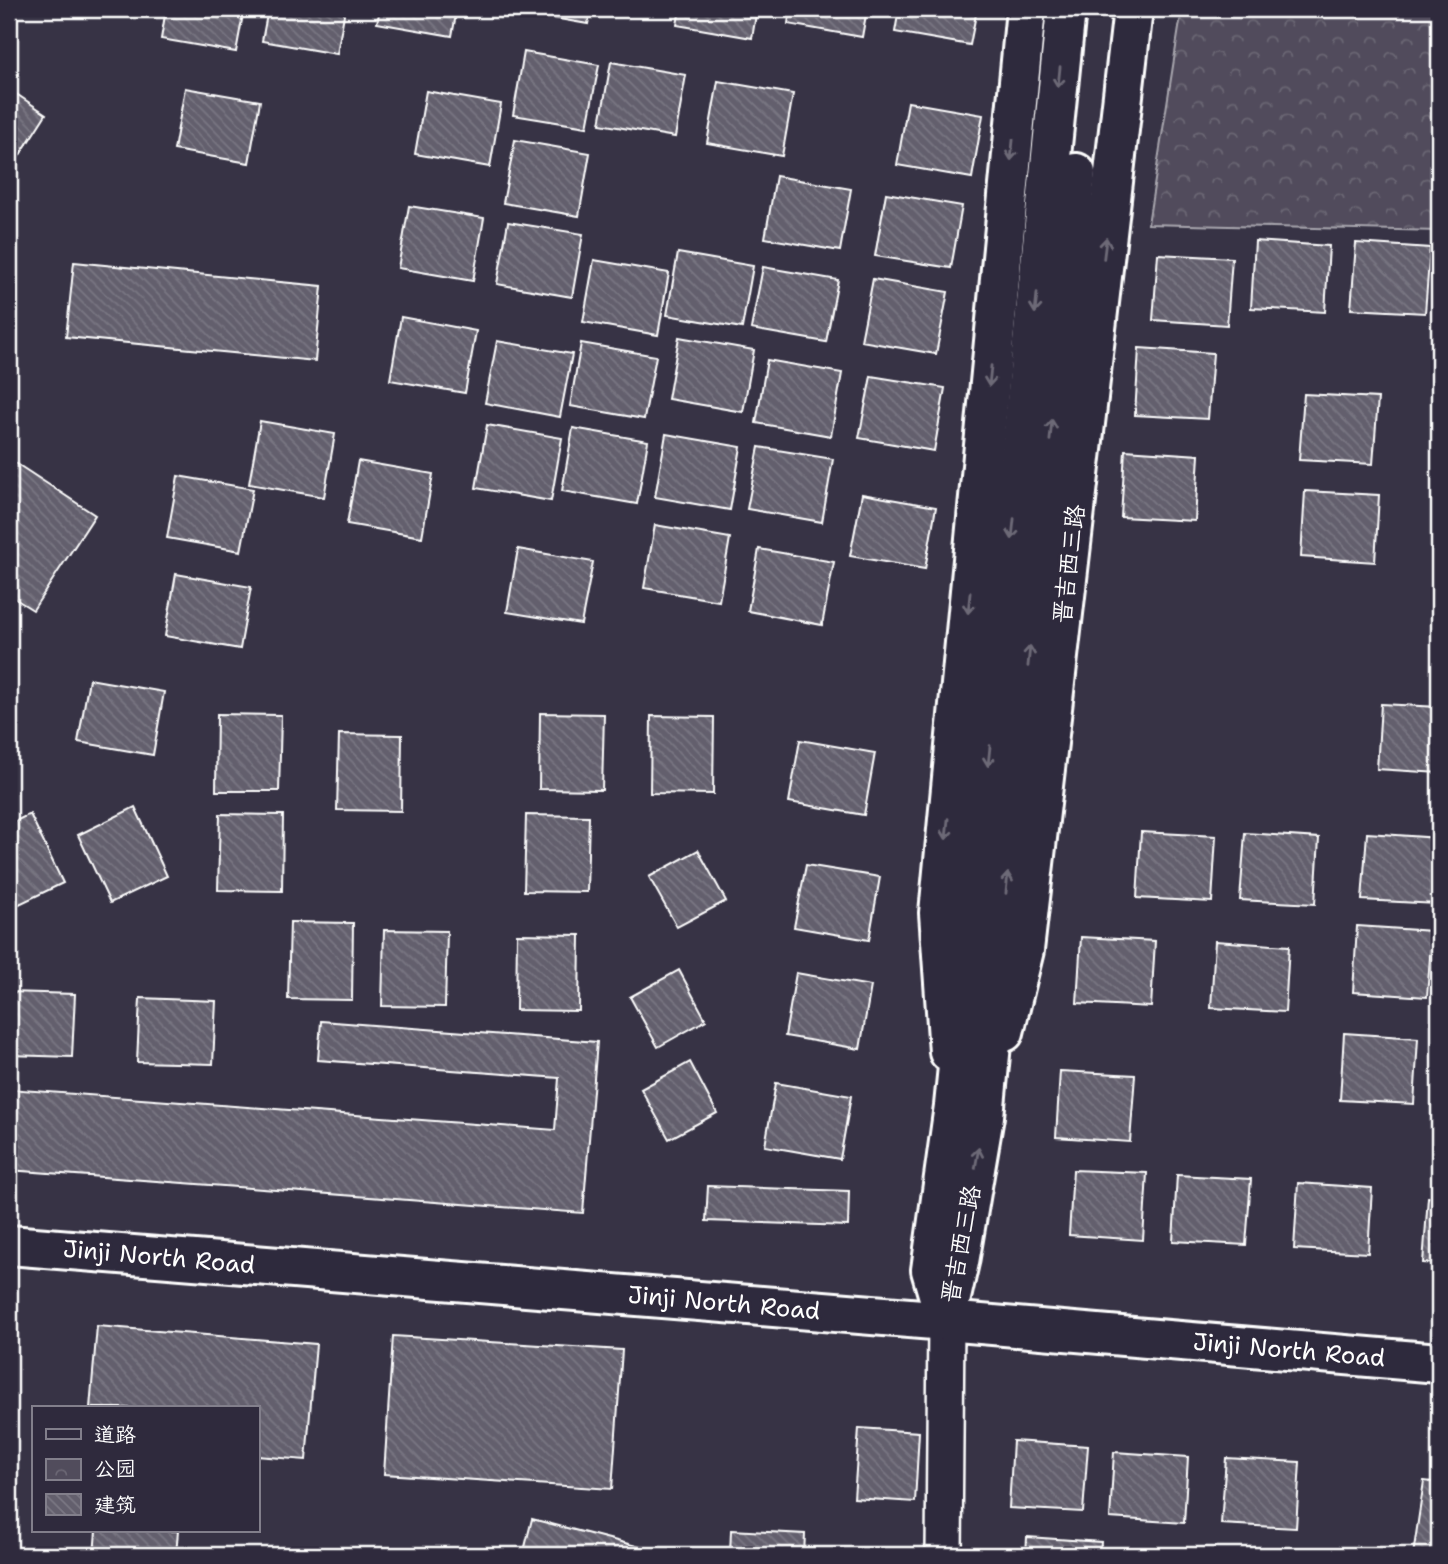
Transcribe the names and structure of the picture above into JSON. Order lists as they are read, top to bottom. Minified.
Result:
{"streets":{"street":["晋吉西三路","Jinji North Road"]},"crossings":[["晋吉西三路","Jinji North Road"]],"legend":["道路","公园","建筑"]}
